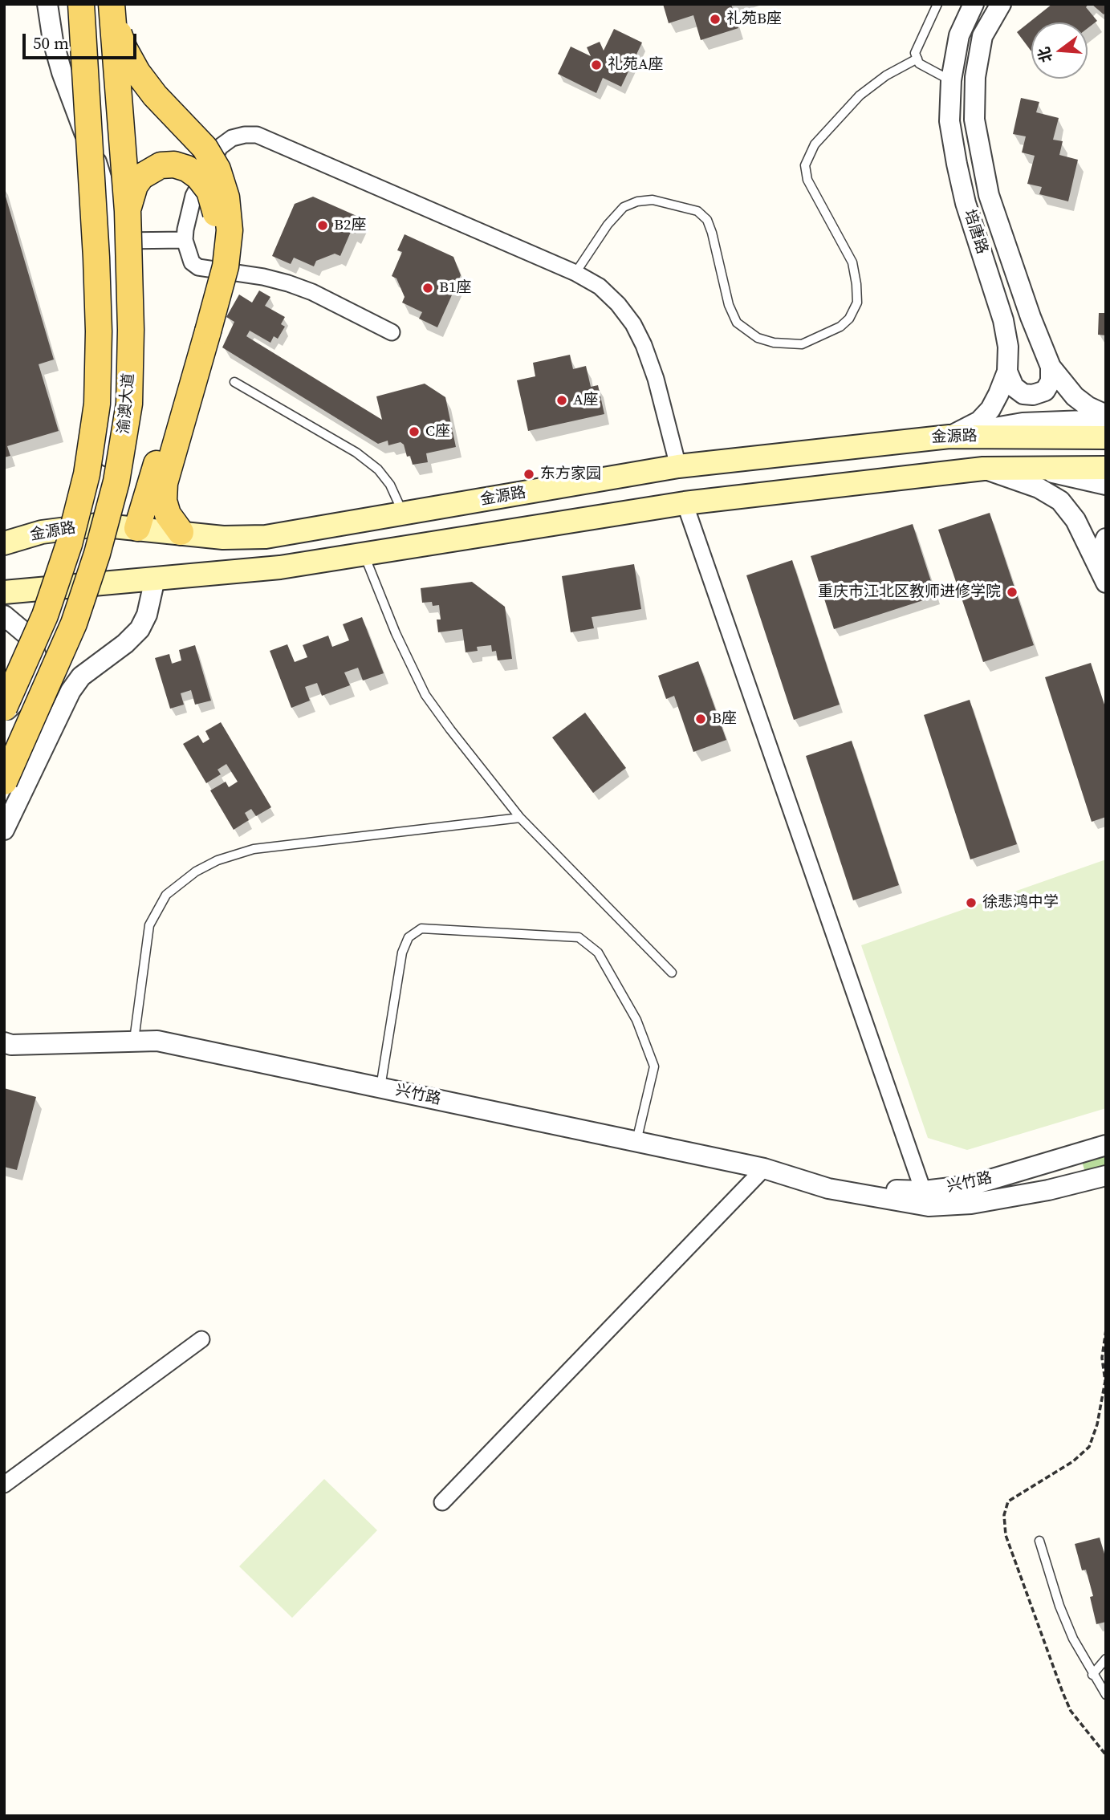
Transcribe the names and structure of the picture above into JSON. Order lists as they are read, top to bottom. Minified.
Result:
{"streets":{"main road":["渝澳大道","金源路"],"street":["培唐路","兴竹路"]},"crossings":[["培唐路","金源路"]],"places":["礼苑B座","礼苑A座","B2座","B1座","A座","C座","东方家园","重庆市江北区教师进修学院","B座","徐悲鸿中学"],"scale_bar":"50 m","north":"left"}
